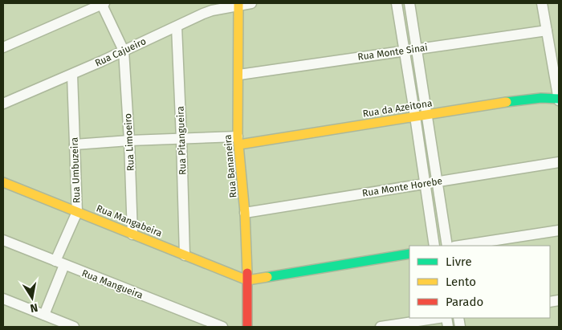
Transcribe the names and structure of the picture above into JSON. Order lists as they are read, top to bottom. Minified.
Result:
{"streets":{"street":["Rua Cajueiro","Rua Monte Sinai","Rua da Azeitona","Rua Pitangueira","Rua Limoeiro","Rua Bananeira","Rua Umbuzeira","Rua Monte Horebe","Rua Mangabeira","Rua Mangueira"]},"crossings":[["Rua Cajueiro","Rua Pitangueira"],["Rua Cajueiro","Rua Limoeiro"],["Rua Cajueiro","Rua Bananeira"],["Rua Cajueiro","Rua Umbuzeira"],["Rua Monte Sinai","Rua Bananeira"],["Rua da Azeitona","Rua Bananeira"],["Rua Pitangueira","Rua Mangabeira"],["Rua Limoeiro","Rua Mangabeira"],["Rua Bananeira","Rua Monte Horebe"],["Rua Bananeira","Rua Mangabeira"],["Rua Umbuzeira","Rua Mangabeira"],["Rua Umbuzeira","Rua Mangueira"]],"legend":["Livre","Lento","Parado"],"north":"bottom"}
